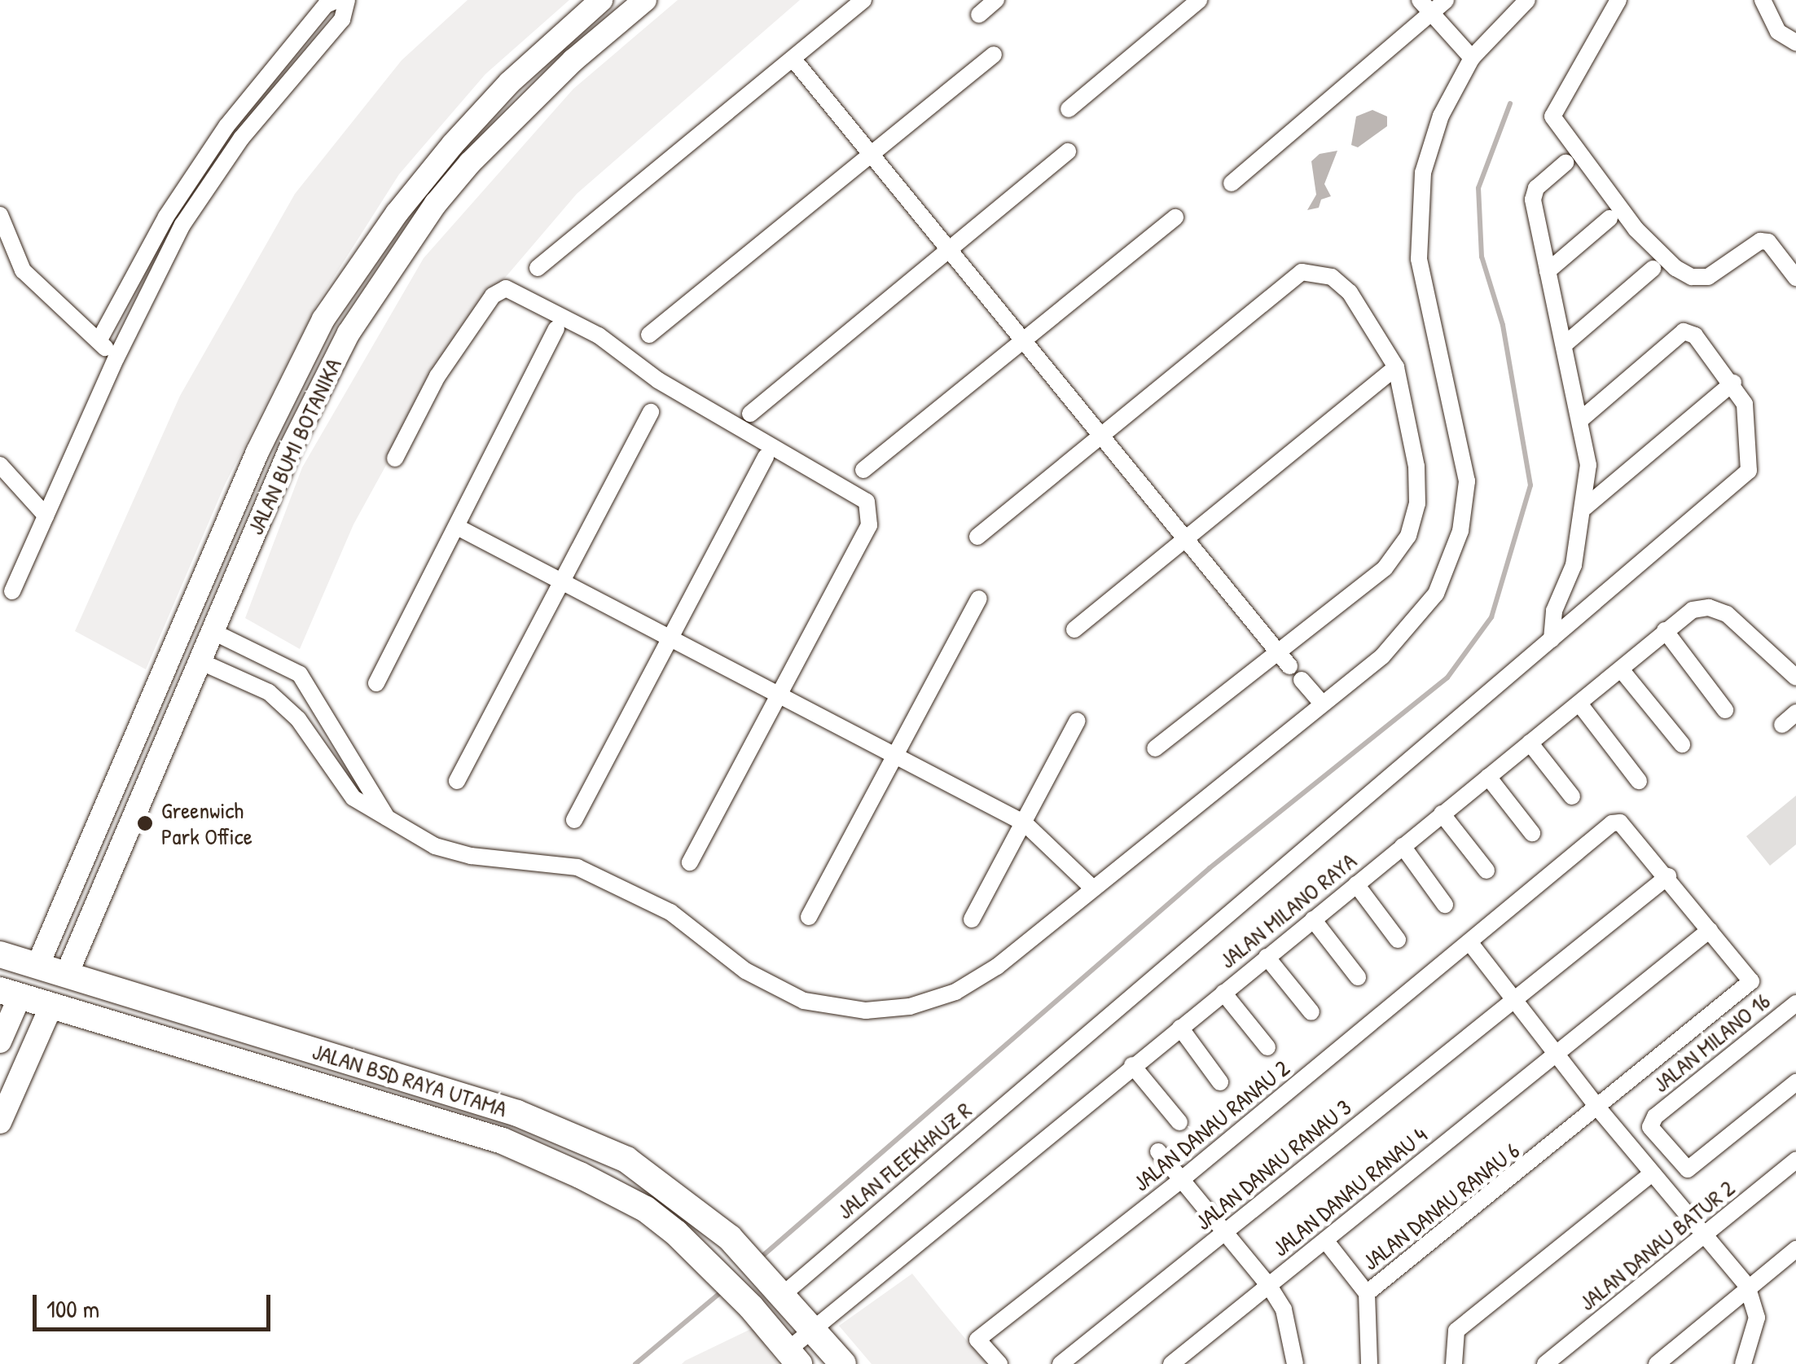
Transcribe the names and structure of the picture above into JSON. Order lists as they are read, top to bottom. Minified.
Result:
{"streets":{"main road":["JALAN BUMI BOTANIKA","JALAN BSD RAYA UTAMA"],"street":["JALAN MILANO RAYA","JALAN MILANO 16","JALAN DANAU RANAU 2","JALAN FLEEKHAUZ R","JALAN DANAU RANAU 3","JALAN DANAU RANAU 4","JALAN DANAU RANAU 6","JALAN DANAU BATUR 2"]},"crossings":[["JALAN BUMI BOTANIKA","JALAN BSD RAYA UTAMA"],["JALAN MILANO RAYA","JALAN BSD RAYA UTAMA"],["JALAN BSD RAYA UTAMA","JALAN FLEEKHAUZ R"],["JALAN DANAU RANAU 2","JALAN DANAU RANAU 3"],["JALAN DANAU RANAU 4","JALAN DANAU RANAU 6"]],"places":["Greenwich Park Office"],"scale_bar":"100 m"}
